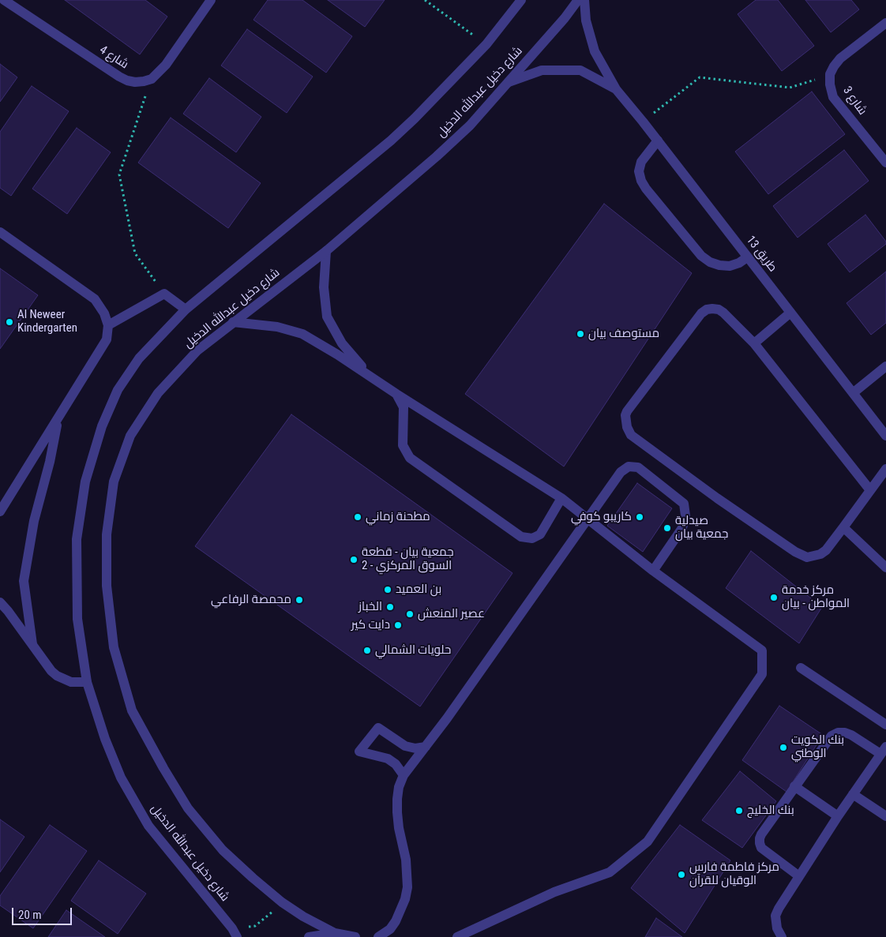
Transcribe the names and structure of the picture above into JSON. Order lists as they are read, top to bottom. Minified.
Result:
{"streets":{"street":["شارع 4","شارع دخيل عبدالله الدخيل","شارع 3","طريق 13"]},"crossings":[["شارع دخيل عبدالله الدخيل","طريق 13"]],"places":["Al Neweer Kindergarten","مستوصف بيان","مطحنة زماني","كاريبو كوفي","صيدلية جمعية بيان","جمعية بيان - قطعة 2 - السوق المركزي","بن العميد","مركز خدمة المواطن - بيان","محمصة الرفاعي","الخباز","عصير المنعش","دايت كير","حلويات الشمالي","بنك الكويت الوطني","بنك الخليج","مركز فاطمة فارس الوقيان للقرآن"],"scale_bar":"20 m"}
